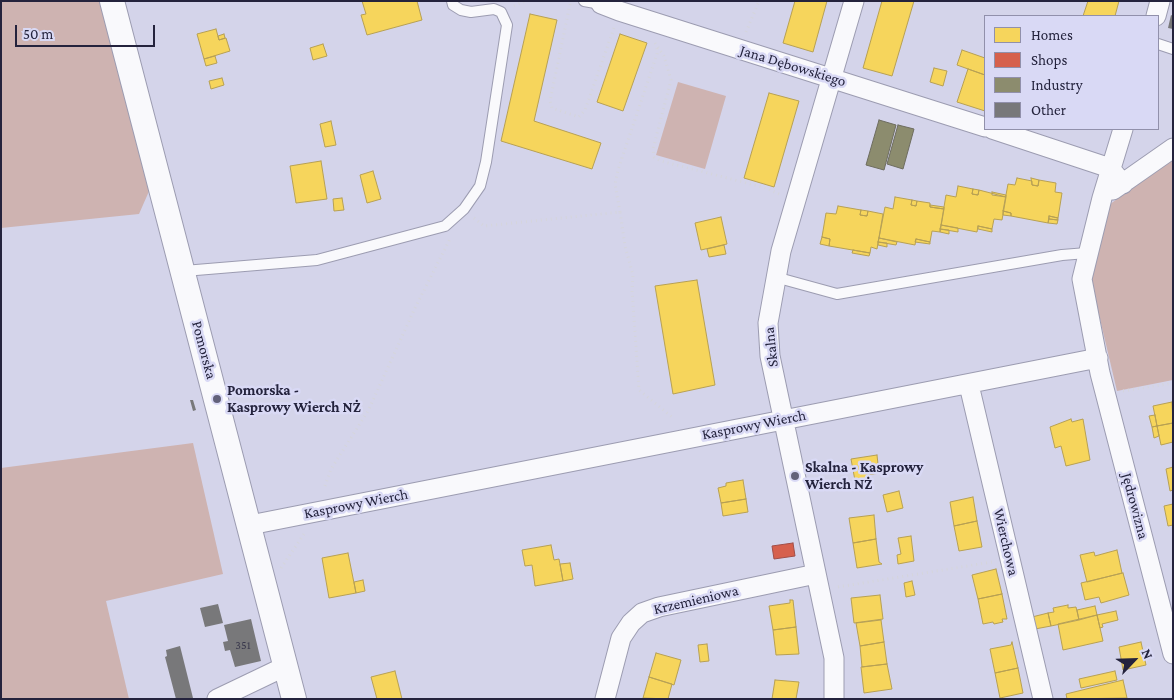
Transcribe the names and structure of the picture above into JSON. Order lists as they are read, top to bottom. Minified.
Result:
{"streets":{"street":["Jana Dębowskiego","Skalna","Pomorska","Kasprowy Wierch","Jędrowizna","Wierchowa","Krzemieniowa"]},"crossings":[["Jana Dębowskiego","Skalna"],["Skalna","Kasprowy Wierch"],["Skalna","Krzemieniowa"],["Pomorska","Kasprowy Wierch"],["Kasprowy Wierch","Jędrowizna"],["Kasprowy Wierch","Wierchowa"]],"places":["Pomorska - Kasprowy Wierch NŻ","Skalna - Kasprowy Wierch NŻ"],"house_numbers":["351"],"legend":["Homes","Shops","Industry","Other"],"scale_bar":"50 m","north":"top right"}
